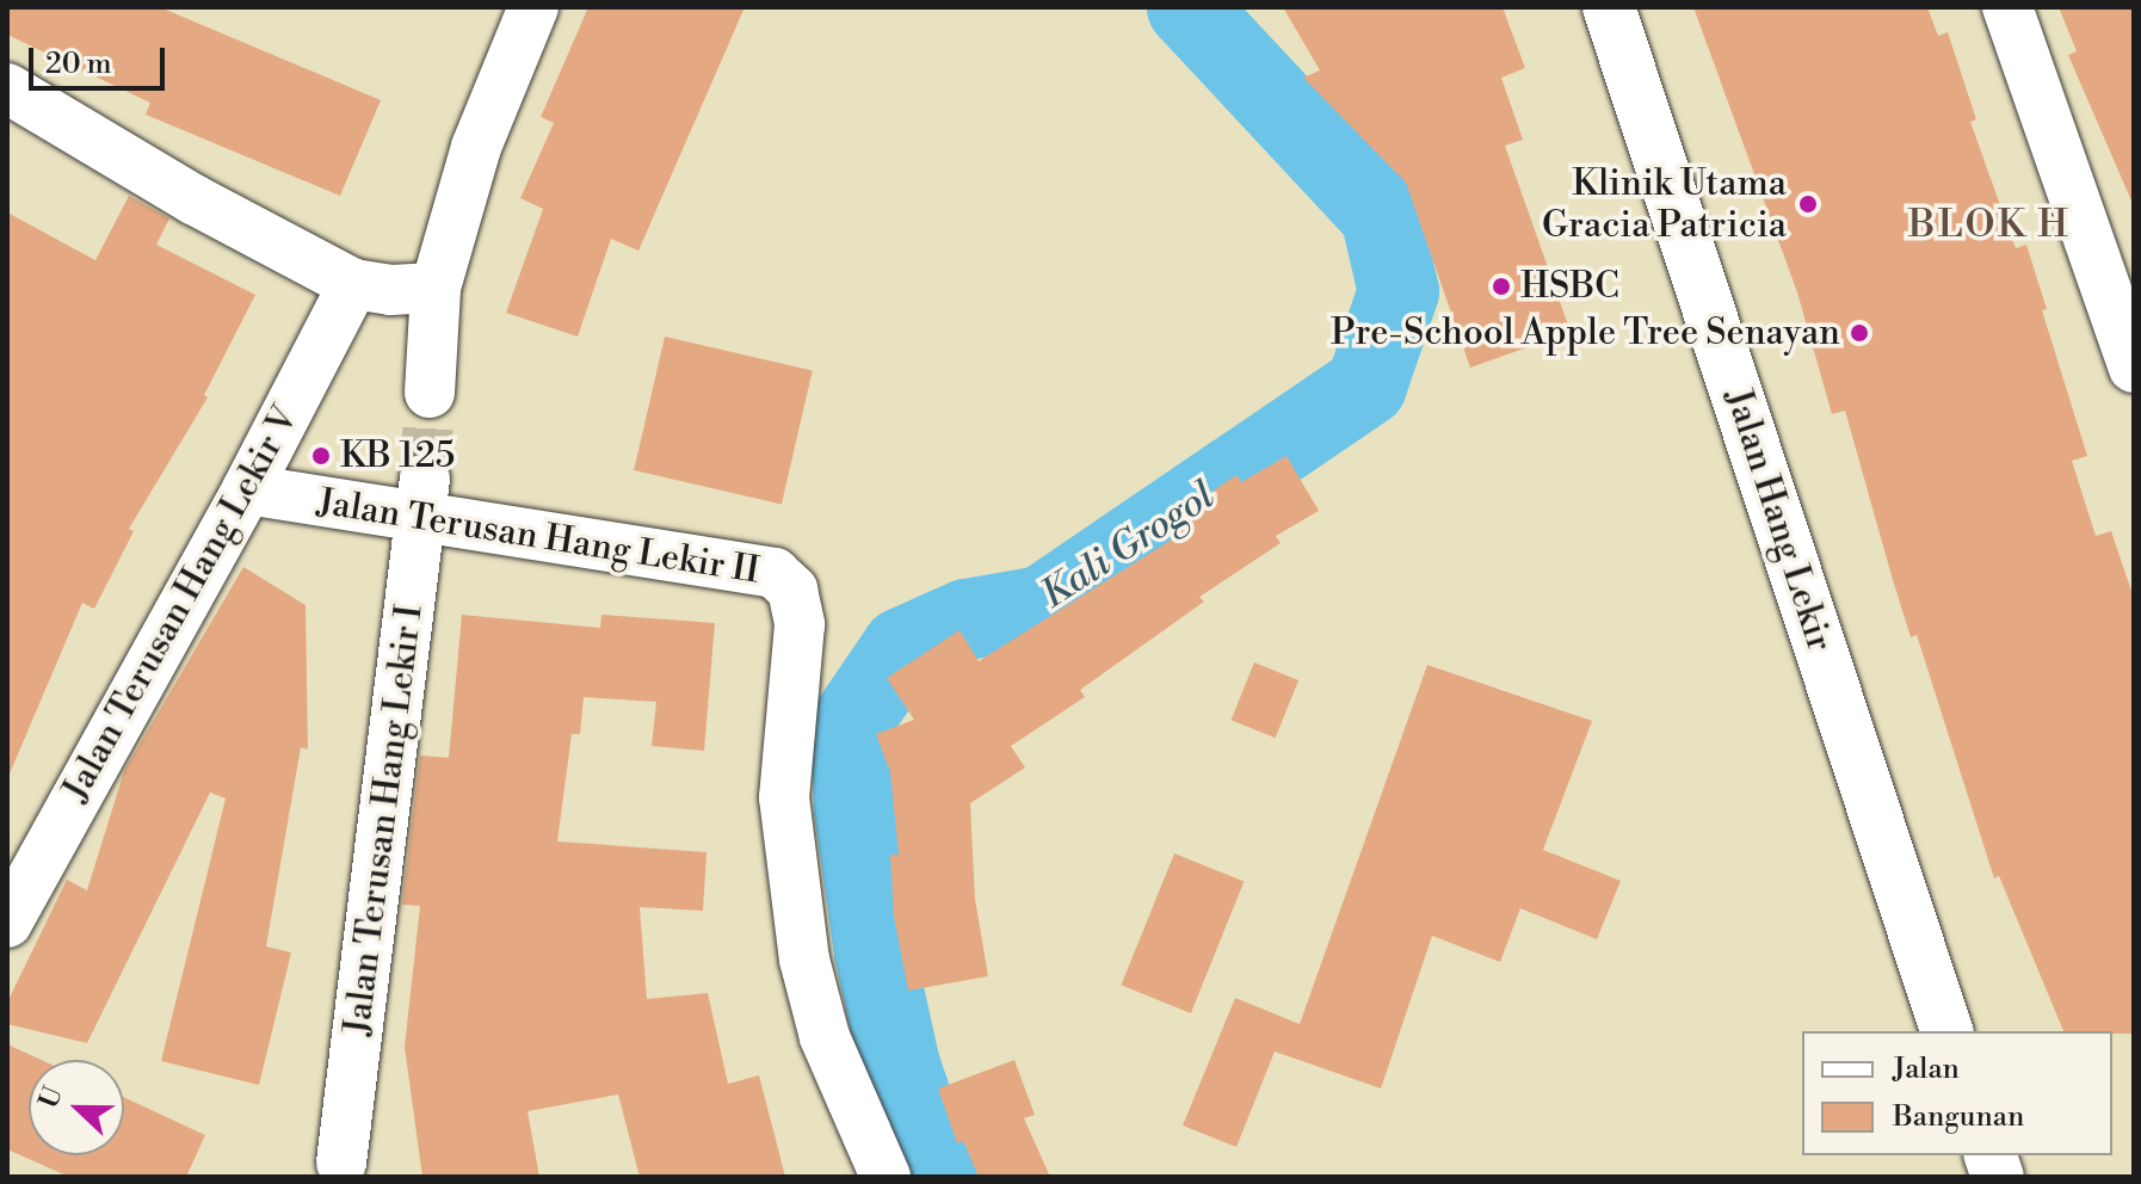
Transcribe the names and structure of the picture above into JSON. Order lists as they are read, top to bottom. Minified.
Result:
{"streets":{"main road":["Jalan Hang Lekir"],"street":["Jalan Terusan Hang Lekir II","Jalan Terusan Hang Lekir V","Jalan Terusan Hang Lekir I"]},"crossings":[["Jalan Terusan Hang Lekir II","Jalan Terusan Hang Lekir V"],["Jalan Terusan Hang Lekir II","Jalan Terusan Hang Lekir I"]],"districts":["BLOK H"],"water":["Kali Grogol"],"places":["Klinik Utama Gracia Patricia","HSBC","Pre-School Apple Tree Senayan","KB 125"],"legend":["Jalan","Bangunan"],"scale_bar":"20 m","north":"left"}
